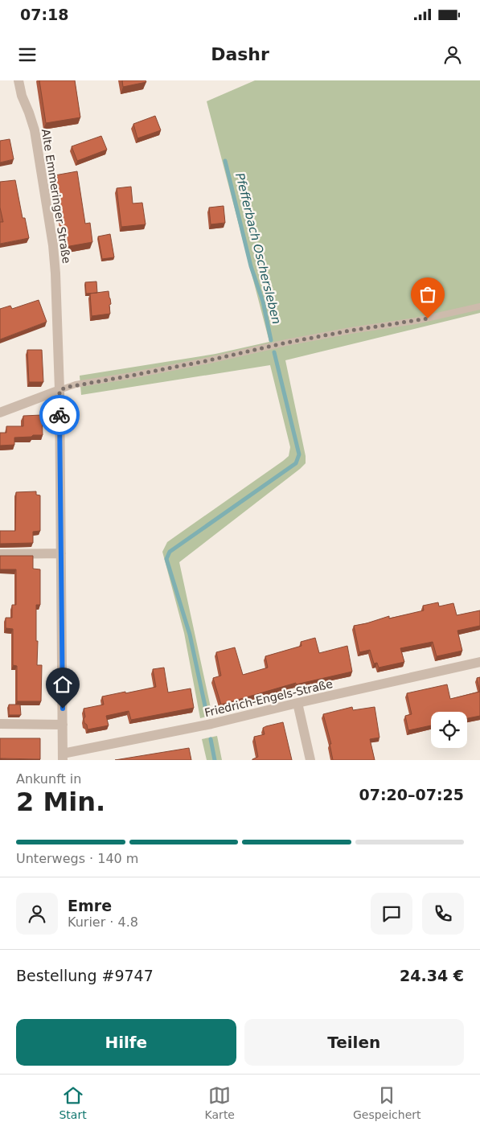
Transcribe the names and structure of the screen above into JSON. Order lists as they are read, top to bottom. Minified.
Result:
{"streets":{"street":["Alte Emmeringer Straße","Friedrich-Engels-Straße"]},"crossings":[["Alte Emmeringer Straße","Friedrich-Engels-Straße"]],"water":["Pfefferbach Oschersleben"],"page":{"status":"07:18","header":"Dashr","heading":["2 Min.","Ankunft in","07:20–07:25"],"panel":["Emre","Kurier · 4.8","Bestellung #9747","24.34 €"],"bar":"Unterwegs · 140 m","buttons":["Hilfe","Teilen"],"tabs":["Start","Karte","Gespeichert"]}}
